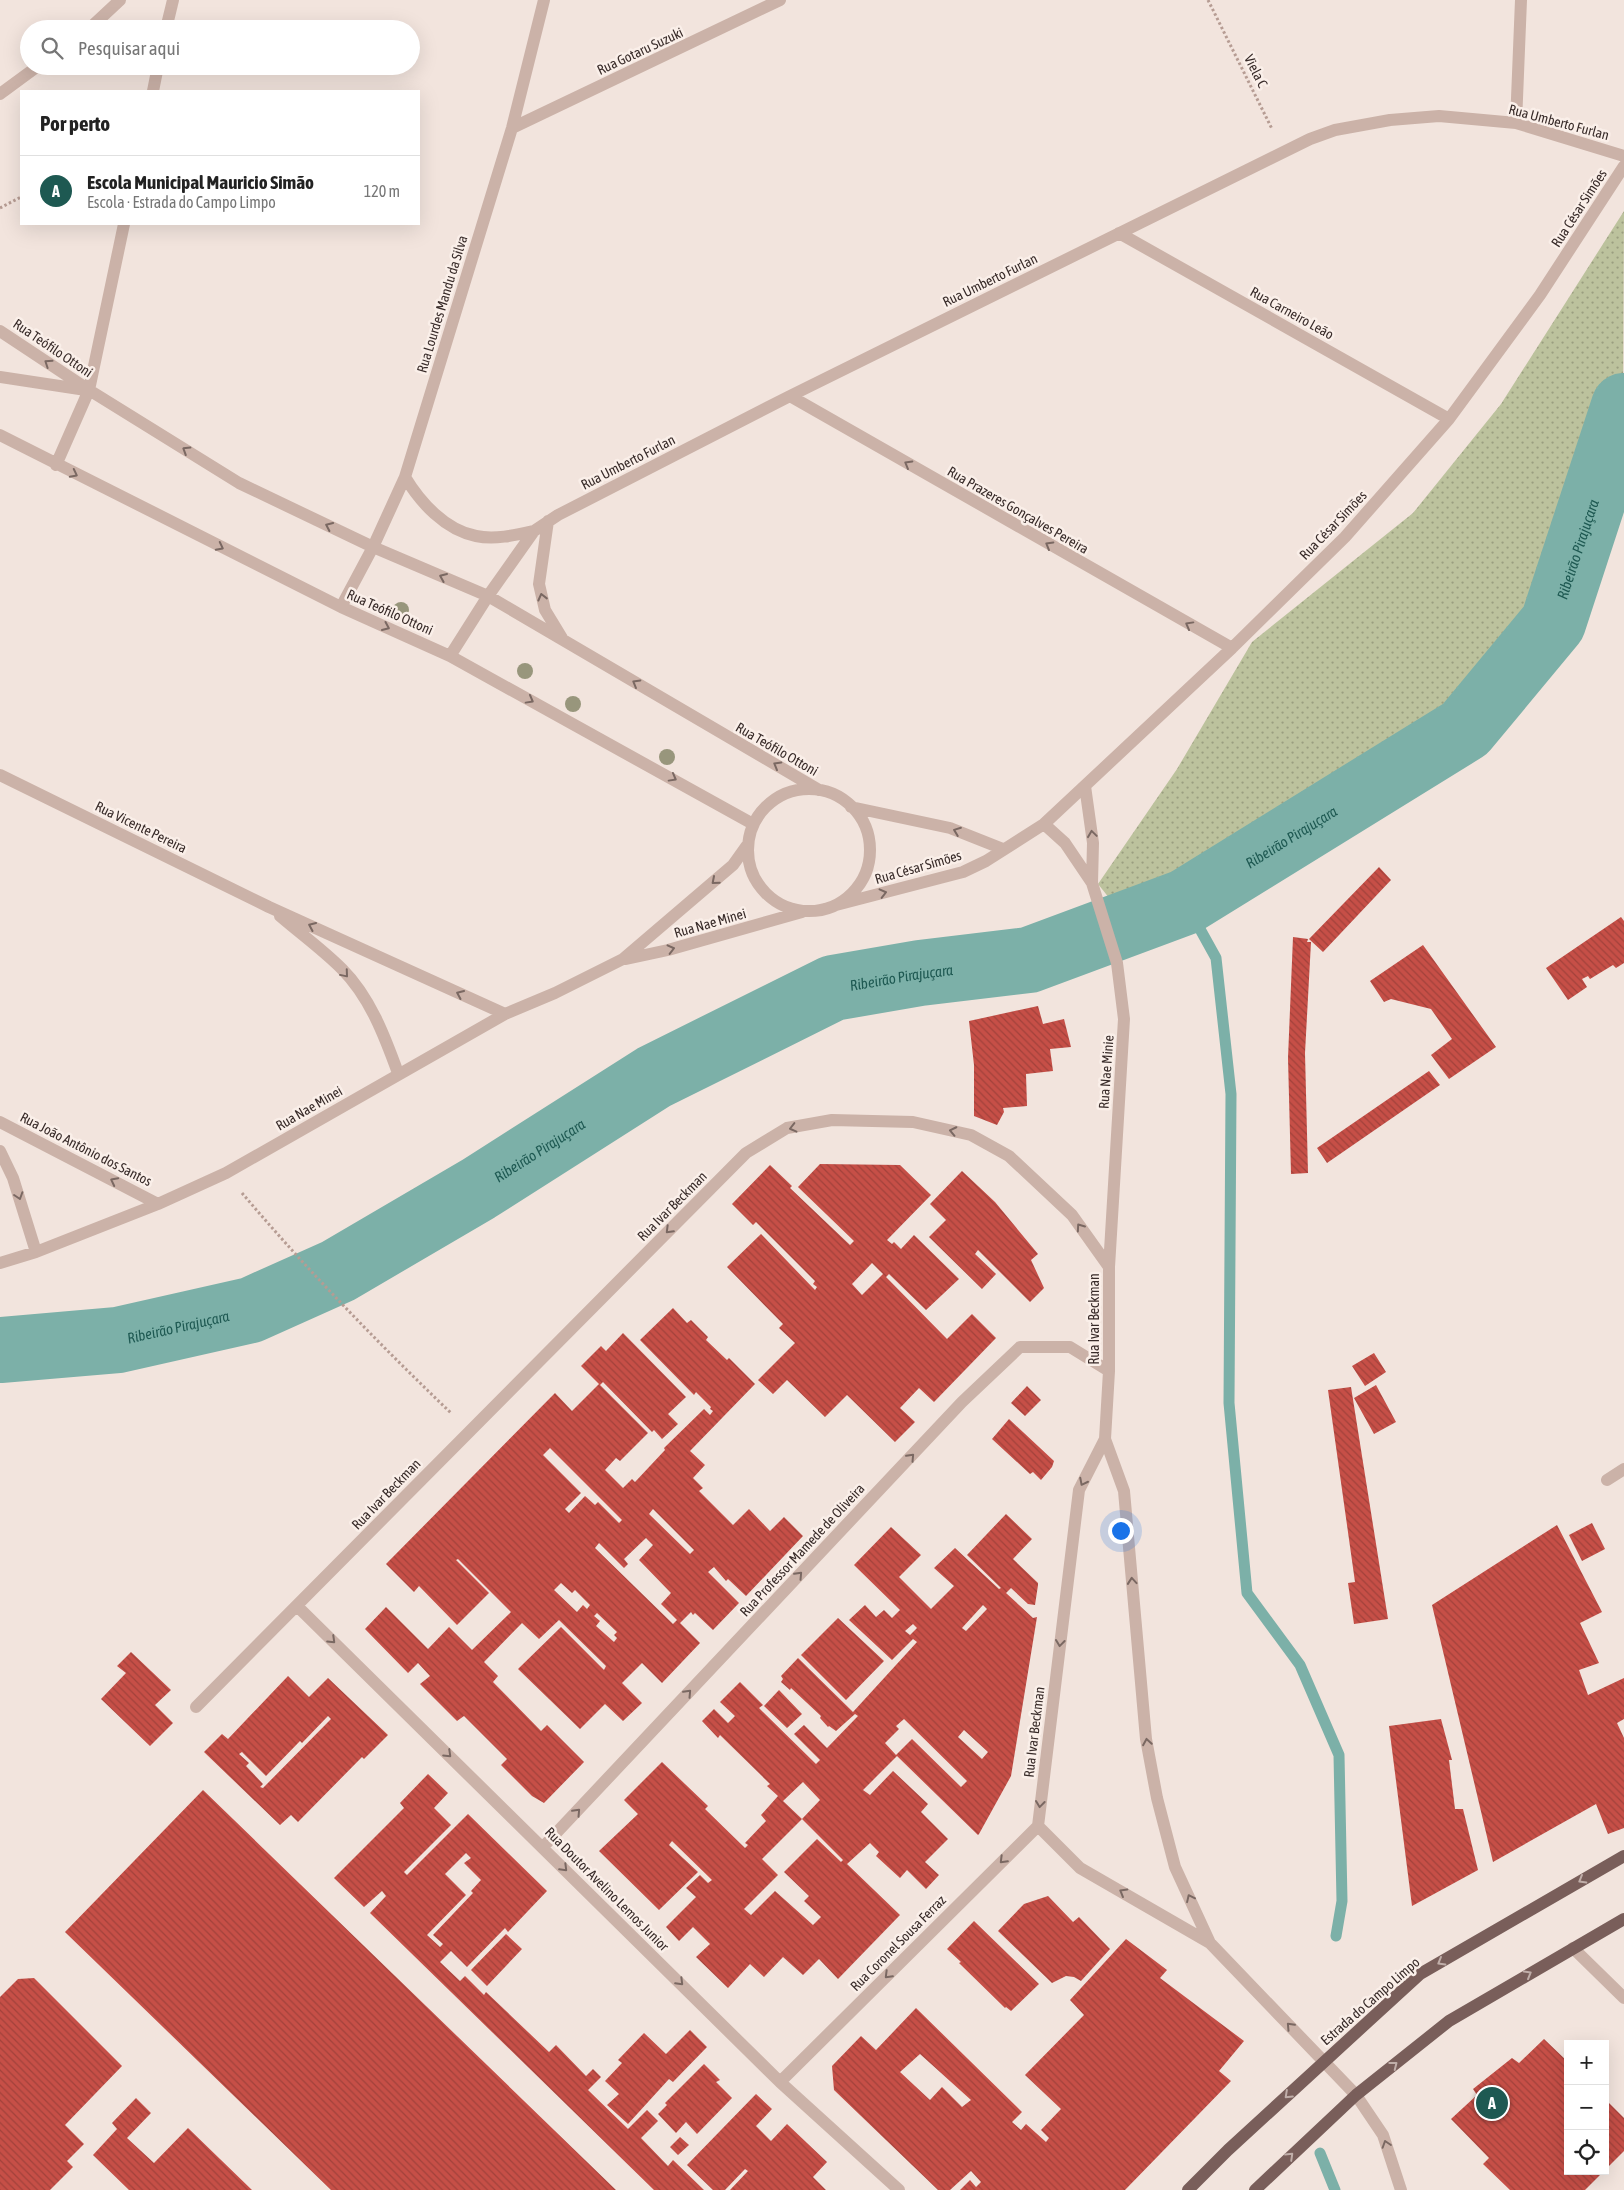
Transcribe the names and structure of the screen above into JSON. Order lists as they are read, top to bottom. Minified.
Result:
{"streets":{"main road":["Estrada do Campo Limpo"],"street":["Rua Gotaru Suzuki","Rua Umberto Furlan","Rua César Simões","Rua Lourdes Mandu da Silva","Rua Carneiro Leão","Rua Teófilo Ottoni","Rua Prazeres Gonçalves Pereira","Rua Vicente Pereira","Rua Nae Minei","Rua Nae Minie","Rua João Antônio dos Santos","Rua Ivar Beckman","Rua Professor Mamede de Oliveira","Rua Doutor Avelino Lemos Junior","Rua Coronel Sousa Ferraz"],"path":["Viela C"]},"crossings":[["Rua Gotaru Suzuki","Rua Lourdes Mandu da Silva"],["Viela C","Rua Umberto Furlan"],["Rua Umberto Furlan","Rua Carneiro Leão"],["Rua Umberto Furlan","Rua Teófilo Ottoni"],["Rua Umberto Furlan","Rua Prazeres Gonçalves Pereira"],["Rua César Simões","Rua Carneiro Leão"],["Rua César Simões","Rua Teófilo Ottoni"],["Rua César Simões","Rua Prazeres Gonçalves Pereira"],["Rua César Simões","Rua Nae Minei"],["Rua César Simões","Rua Nae Minie"],["Rua Lourdes Mandu da Silva","Rua Teófilo Ottoni"],["Rua Teófilo Ottoni","Rua Nae Minei"],["Rua Vicente Pereira","Rua Nae Minei"],["Rua Nae Minei","Rua João Antônio dos Santos"],["Rua Nae Minie","Rua Ivar Beckman"],["Rua Ivar Beckman","Rua Professor Mamede de Oliveira"],["Rua Ivar Beckman","Rua Doutor Avelino Lemos Junior"],["Rua Ivar Beckman","Rua Coronel Sousa Ferraz"],["Rua Ivar Beckman","Estrada do Campo Limpo"],["Rua Professor Mamede de Oliveira","Rua Doutor Avelino Lemos Junior"],["Rua Doutor Avelino Lemos Junior","Rua Coronel Sousa Ferraz"]],"one_way":["Rua Prazeres Gonçalves Pereira","Rua João Antônio dos Santos","Rua Professor Mamede de Oliveira","Rua Doutor Avelino Lemos Junior","Rua Coronel Sousa Ferraz"],"water":["Ribeirão Pirajuçara"],"page":{"search":"Pesquisar aqui","heading":"Por perto","list":[{"mark":"A","name":"Escola Municipal Mauricio Simão","note":"Escola · Estrada do Campo Limpo","value":"120 m"}],"map_buttons":["+","−"],"pins":"A"}}
